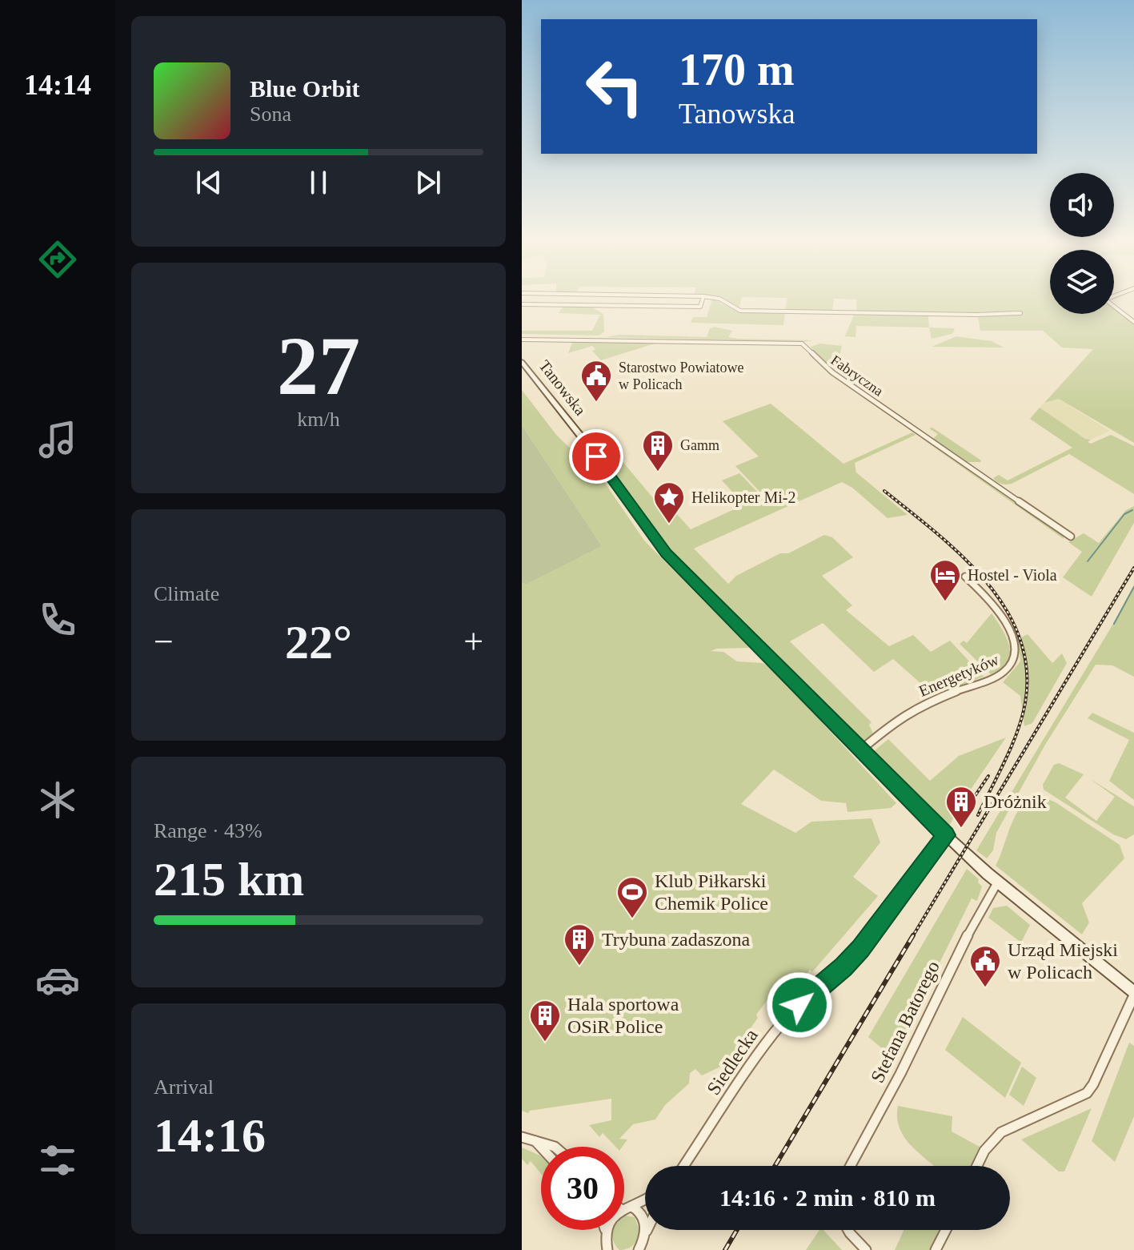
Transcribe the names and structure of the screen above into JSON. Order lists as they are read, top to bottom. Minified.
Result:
{"streets":{"main road":["Tanowska"],"street":["Fabryczna","Energetyków","Stefana Batorego","Siedlecka"]},"crossings":[["Tanowska","Energetyków"],["Tanowska","Stefana Batorego"],["Tanowska","Siedlecka"]],"places":{"public building":["Starostwo Powiatowe w Policach","Urząd Miejski w Policach"],"building":["Gamm","Dróżnik","Trybuna zadaszona","Hala sportowa OSiR Police"],"place":["Helikopter Mi-2"],"hotel":["Hostel - Viola"],"sports":["Klub Piłkarski Chemik Police"]},"page":{"tabs":"14:14","turn":["170 m","Tanowska"],"song":["Blue Orbit","Sona"],"tile":[["27","km/h"],"Climate",["Range · 43%","215 km"],["Arrival","14:16"]],"heat":["−","22°","+"],"limit":"30","trip":"14:16 · 2 min · 810 m"}}
